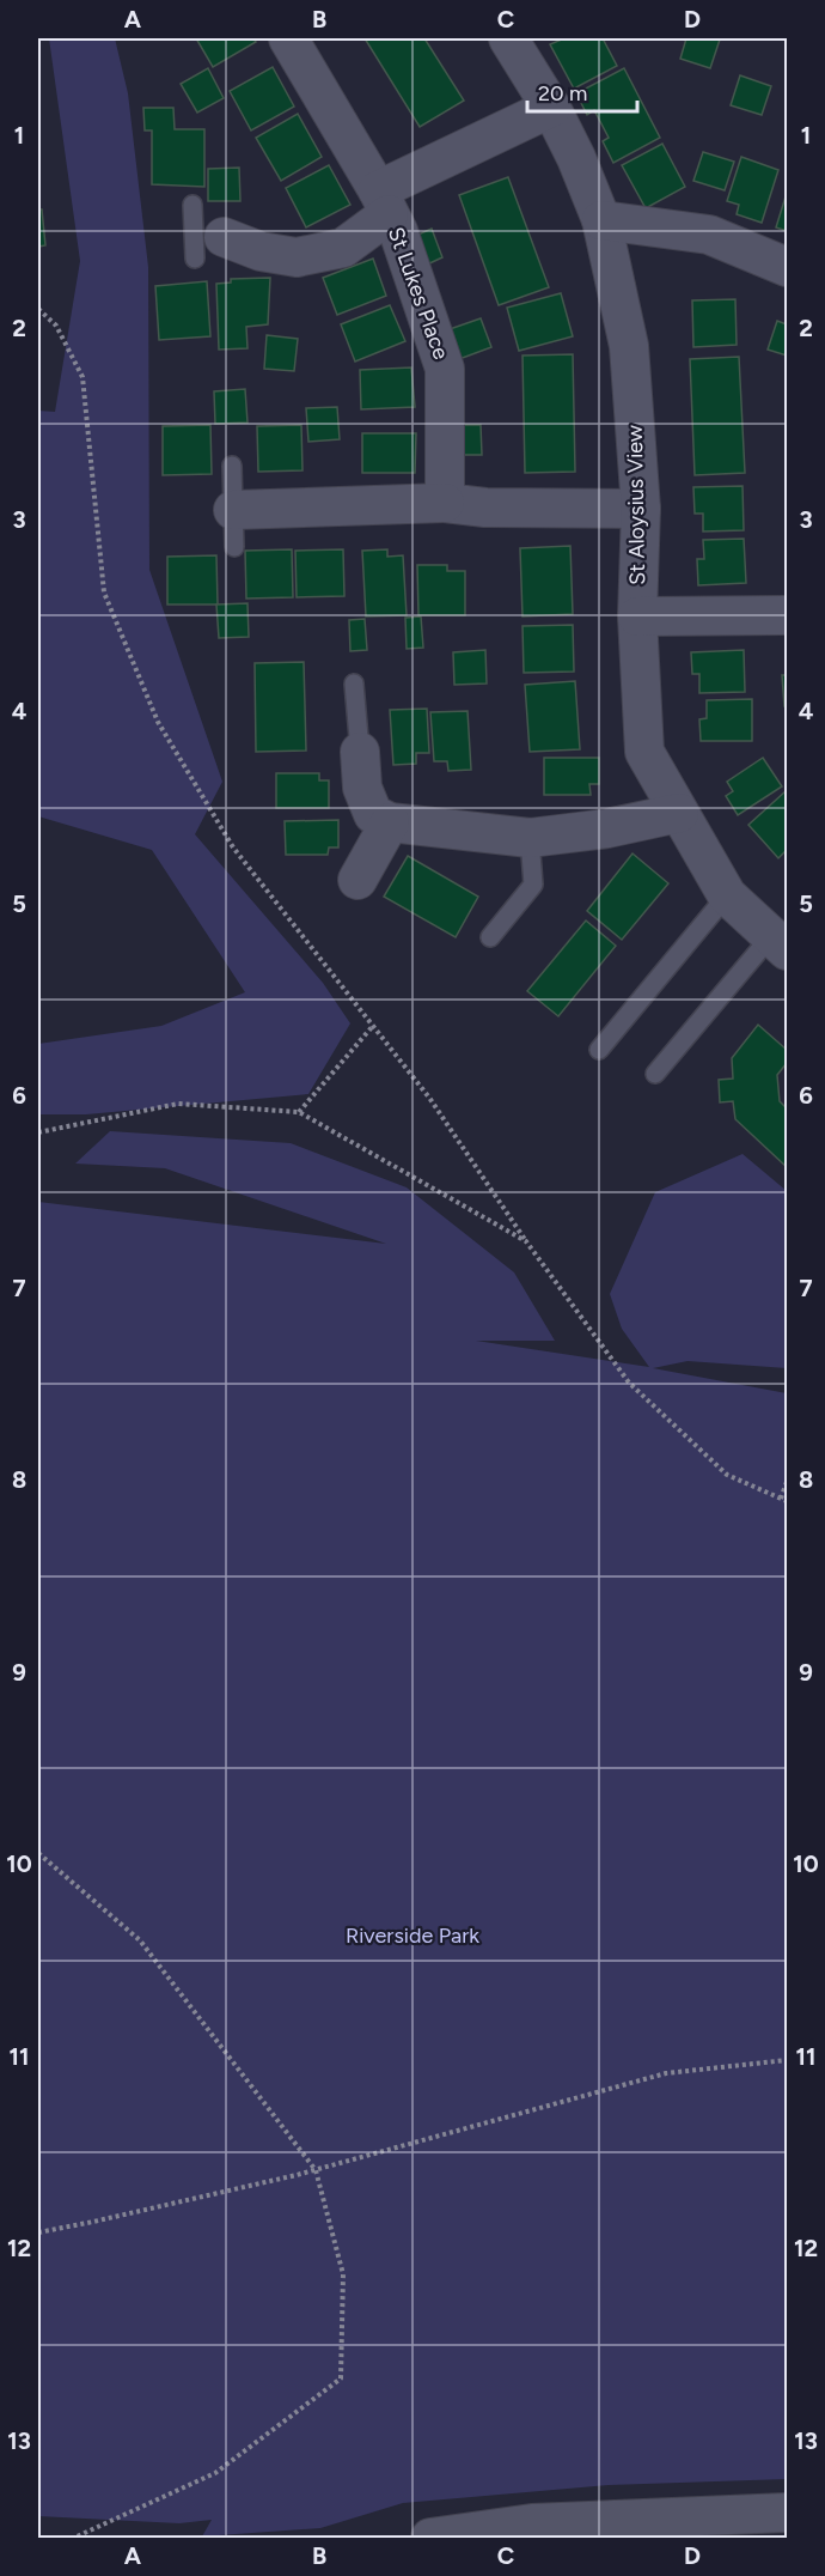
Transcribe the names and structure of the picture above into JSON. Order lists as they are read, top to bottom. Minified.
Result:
{"streets":{"street":["St Lukes Place","St Aloysius View"]},"crossings":[["St Lukes Place","St Aloysius View"]],"parks":["Riverside Park"],"scale_bar":"20 m","grid":{"columns":["A","B","C","D"],"rows":["1","2","3","4","5","6","7","8","9","10","11","12","13"]}}
